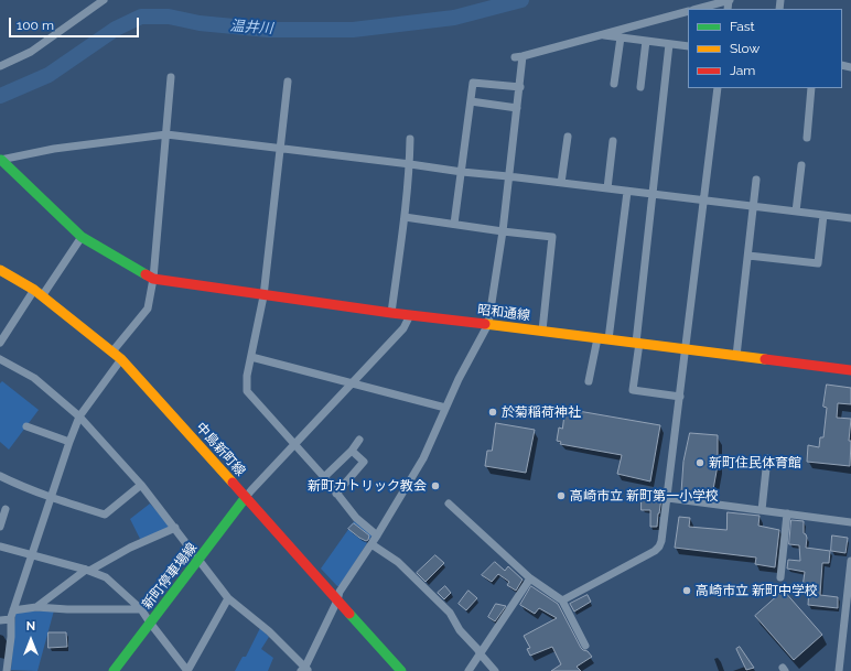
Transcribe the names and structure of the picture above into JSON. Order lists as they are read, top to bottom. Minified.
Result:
{"streets":{"street":["昭和通線","中島新町線","新町停車場線"]},"crossings":[["中島新町線","新町停車場線"]],"water":["温井川"],"places":["於菊稲荷神社","新町住民体育館","新町カトリック教会","高崎市立 新町第一小学校","高崎市立 新町中学校"],"legend":["Fast","Slow","Jam"],"scale_bar":"100 m","north":"top"}
